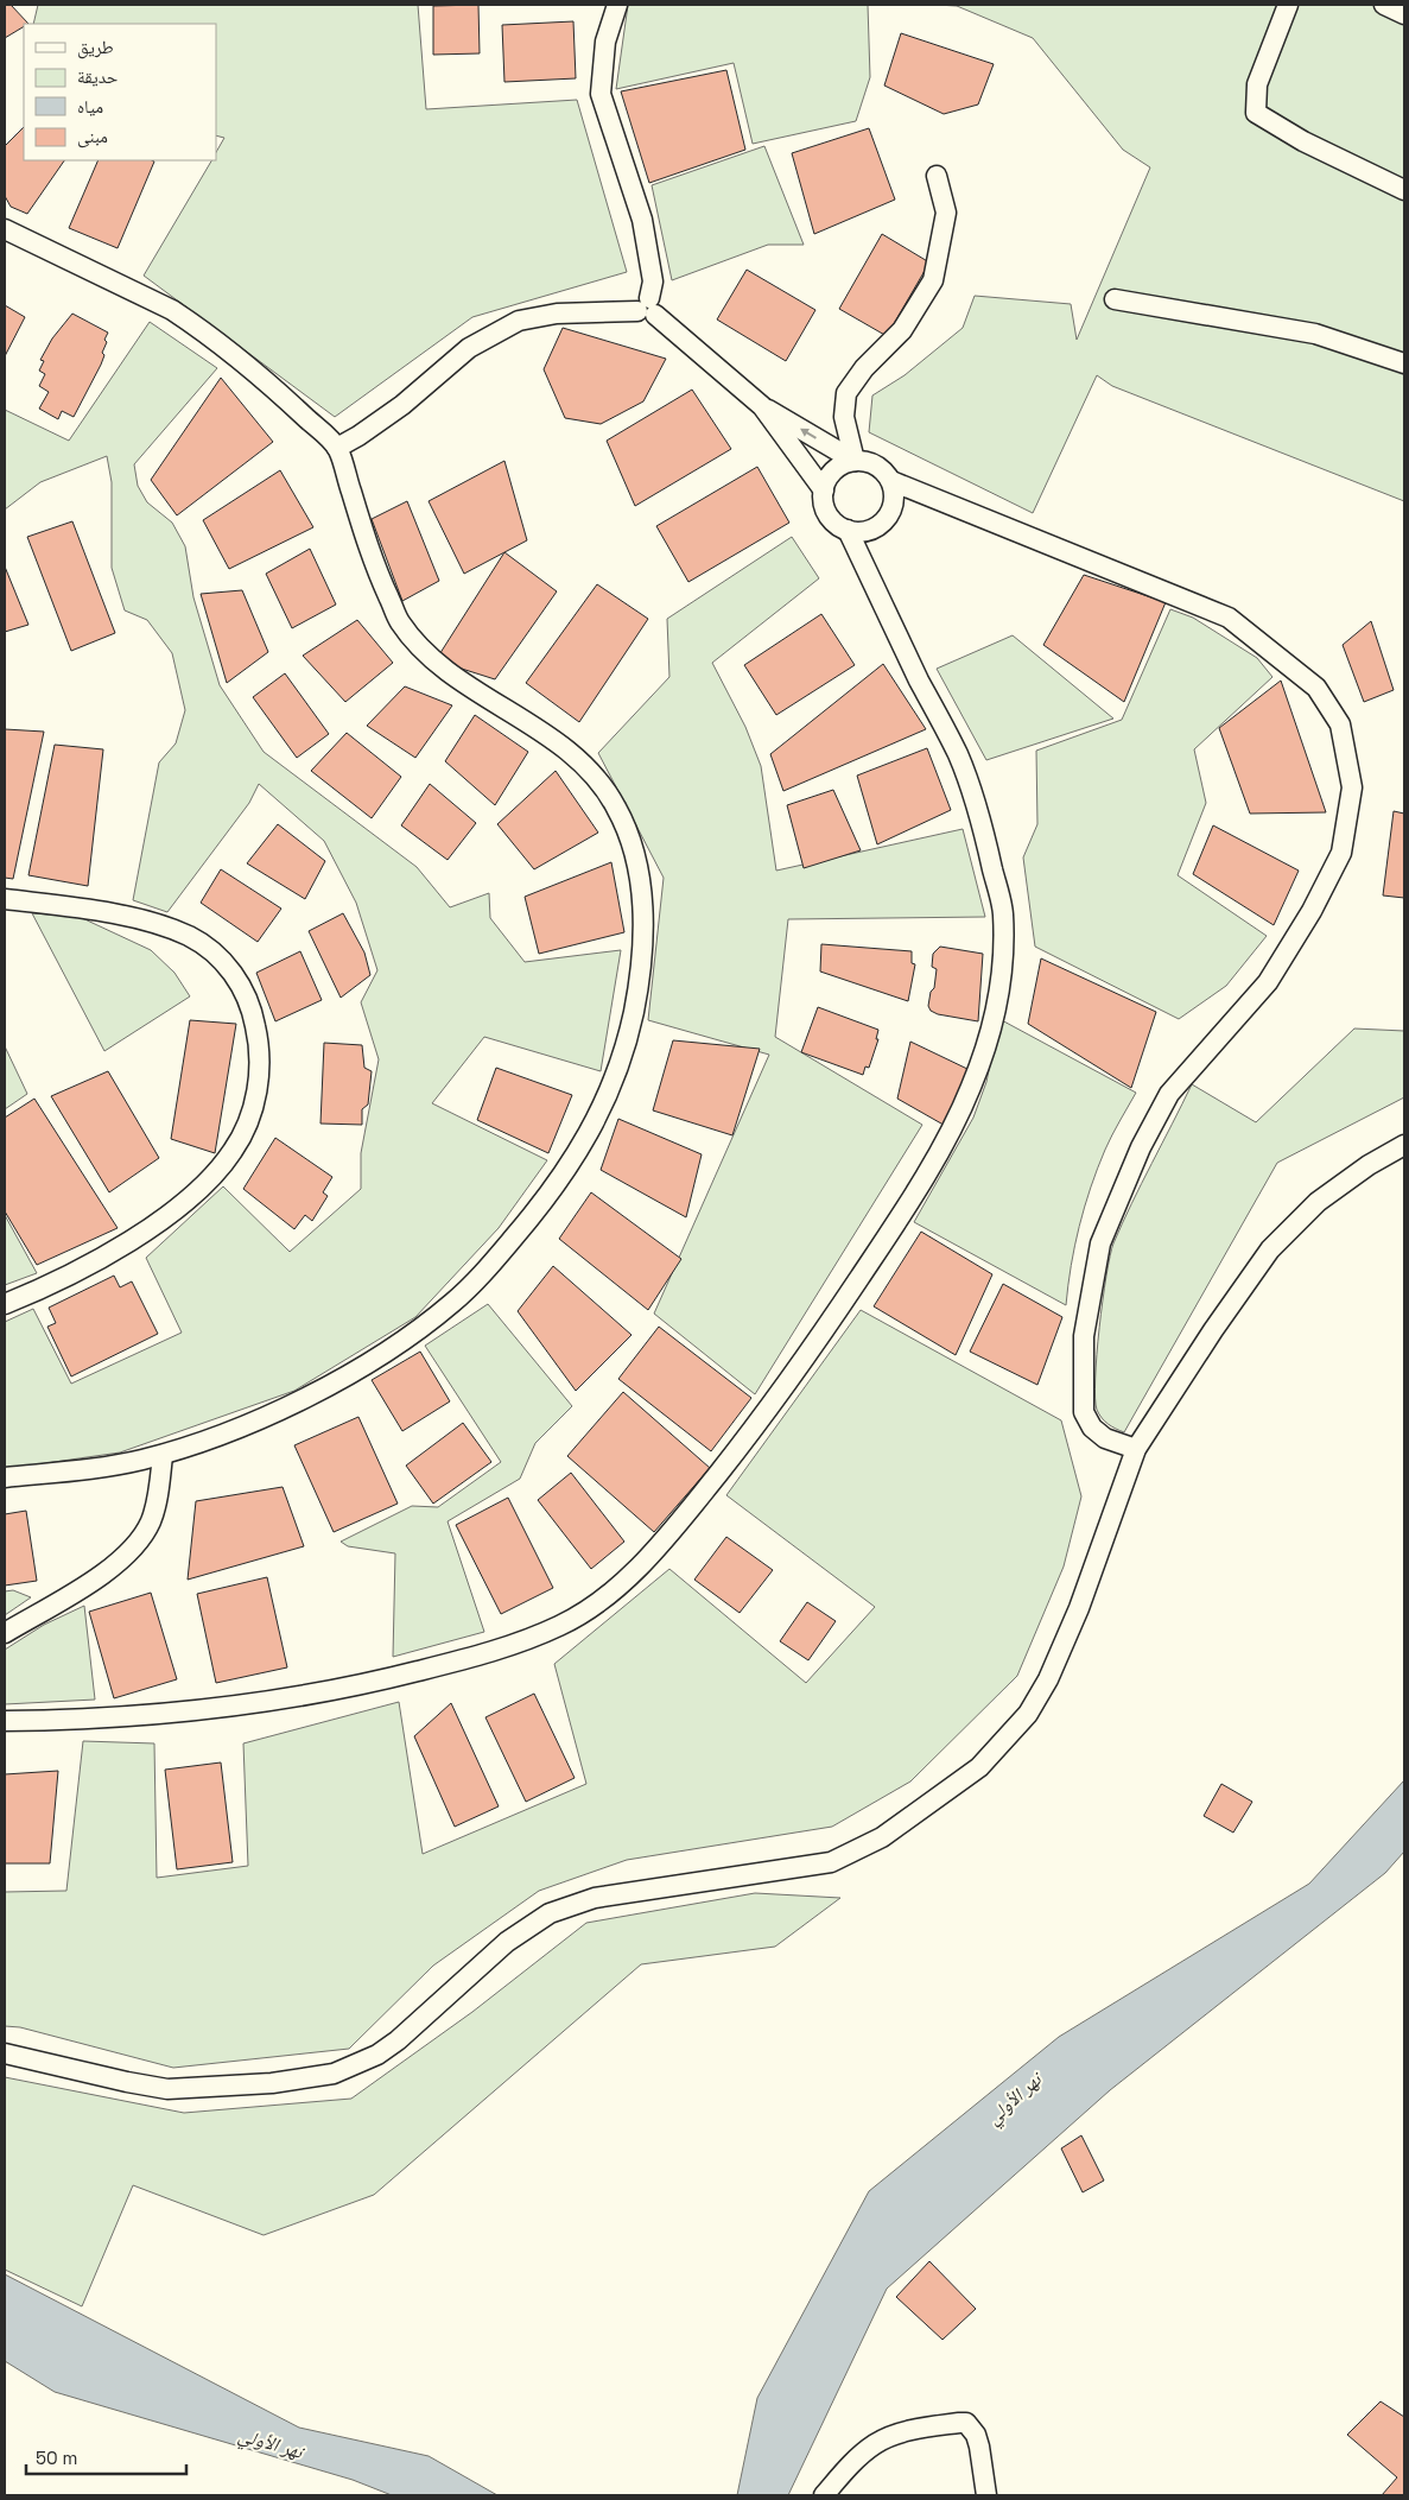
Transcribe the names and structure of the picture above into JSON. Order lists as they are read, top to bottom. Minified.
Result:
{"water":["نهر الأولي"],"legend":["طريق","حديقة","مياه","مبنى"],"scale_bar":"50 m"}
